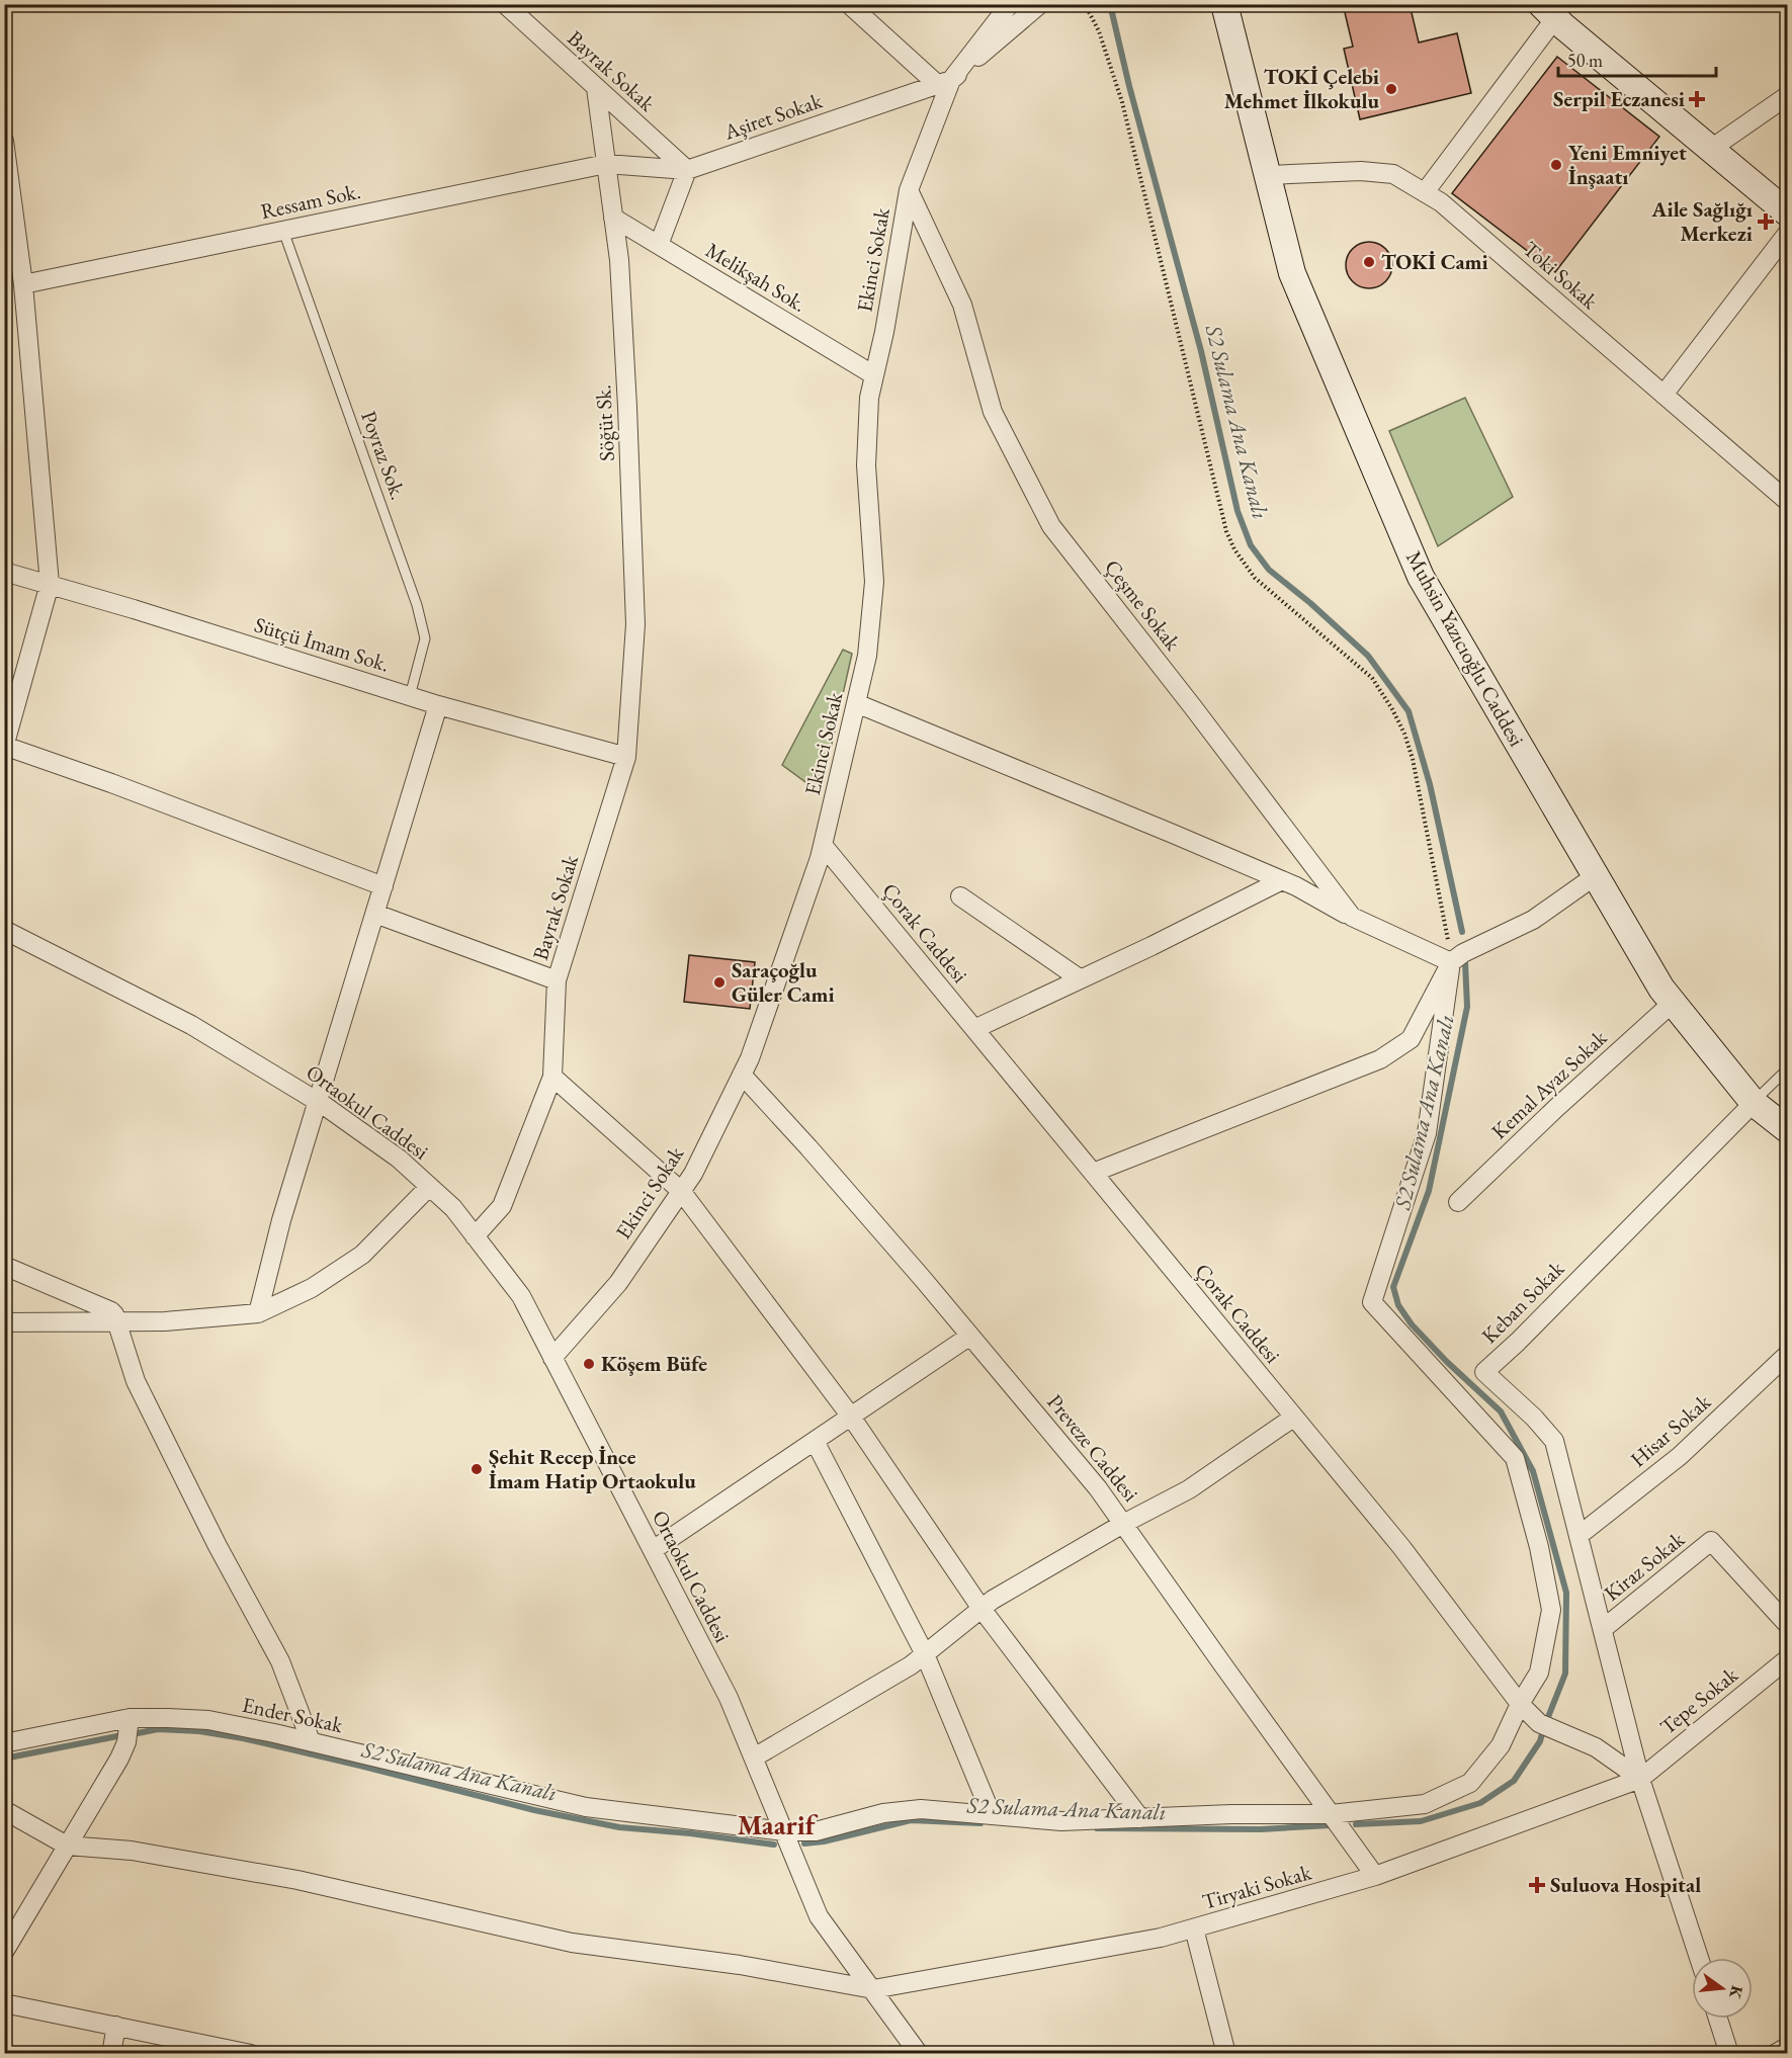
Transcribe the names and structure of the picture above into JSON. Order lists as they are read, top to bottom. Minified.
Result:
{"streets":{"main road":["Muhsin Yazıcıoğlu Caddesi"],"street":["Bayrak Sokak","Aşiret Sokak","Ressam Sok.","Ekinci Sokak","Toki Sokak","Melikşah Sok.","Söğüt Sk.","Çeşme Sokak","Sütçü İmam Sok.","Çorak Caddesi","Kemal Ayaz Sokak","Ortaokul Caddesi","Keban Sokak","Hisar Sokak","Preveze Caddesi","Kiraz Sokak","Tepe Sokak","Ender Sokak","Tiryaki Sokak"],"lane":["Poyraz Sok."]},"crossings":[["Bayrak Sokak","Aşiret Sokak"],["Bayrak Sokak","Söğüt Sk."],["Bayrak Sokak","Sütçü İmam Sok."],["Bayrak Sokak","Ortaokul Caddesi"],["Aşiret Sokak","Ressam Sok."],["Aşiret Sokak","Ekinci Sokak"],["Aşiret Sokak","Söğüt Sk."],["Ressam Sok.","Söğüt Sk."],["Ressam Sok.","Poyraz Sok."],["Ekinci Sokak","Melikşah Sok."],["Ekinci Sokak","Çeşme Sokak"],["Ekinci Sokak","Çorak Caddesi"],["Ekinci Sokak","Ortaokul Caddesi"],["Ekinci Sokak","Preveze Caddesi"],["Toki Sokak","Muhsin Yazıcıoğlu Caddesi"],["Melikşah Sok.","Söğüt Sk."],["Söğüt Sk.","Sütçü İmam Sok."],["Poyraz Sok.","Sütçü İmam Sok."],["Çeşme Sokak","Ender Sokak"],["Muhsin Yazıcıoğlu Caddesi","Kemal Ayaz Sokak"],["Muhsin Yazıcıoğlu Caddesi","Keban Sokak"],["Çorak Caddesi","Keban Sokak"],["Çorak Caddesi","Tepe Sokak"],["Çorak Caddesi","Ender Sokak"],["Çorak Caddesi","Tiryaki Sokak"],["Ortaokul Caddesi","Ender Sokak"],["Ortaokul Caddesi","Tiryaki Sokak"],["Keban Sokak","Hisar Sokak"],["Keban Sokak","Kiraz Sokak"],["Keban Sokak","Tepe Sokak"],["Keban Sokak","Tiryaki Sokak"],["Preveze Caddesi","Ender Sokak"],["Preveze Caddesi","Tiryaki Sokak"],["Tepe Sokak","Tiryaki Sokak"]],"districts":["Maarif"],"water":["S2 Sulama Ana Kanalı"],"places":{"other":["TOKİ Çelebi Mehmet İlkokulu","Yeni Emniyet İnşaatı","TOKİ Cami","Saraçoğlu Güler Cami","Köşem Büfe","Şehit Recep İnce İmam Hatip Ortaokulu"],"health":["Serpil Eczanesi","Aile Sağlığı Merkezi","Suluova Hospital"]},"scale_bar":"50 m","north":"right"}
